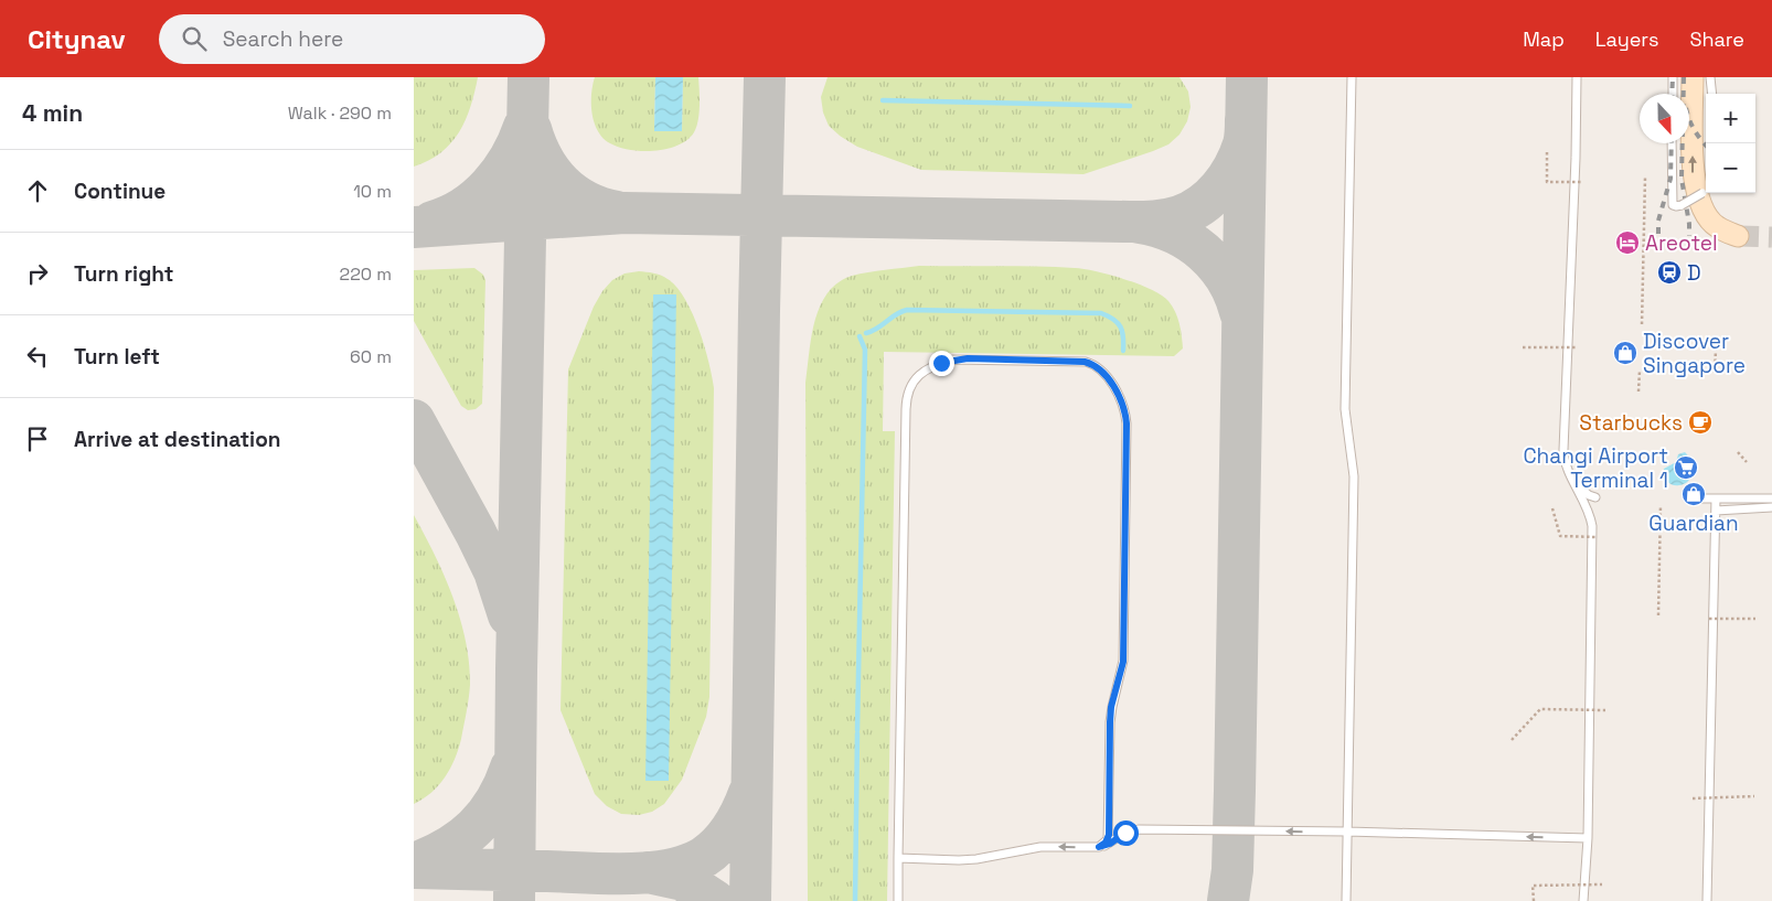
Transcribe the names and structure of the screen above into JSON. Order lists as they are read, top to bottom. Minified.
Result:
{"places":{"hotel":["Areotel"],"station":["D"],"shop":["Discover Singapore","Guardian"],"cafe":["Starbucks"],"supermarket":["Changi Airport Terminal 1"]},"north":"bottom","page":{"header":"Citynav","search":"Search here","nav":["Map","Layers","Share"],"heading":["4 min","Walk · 290 m"],"map_buttons":["+","−"],"list":[["Continue","10 m"],["Turn right","220 m"],["Turn left","60 m"],"Arrive at destination"]}}
